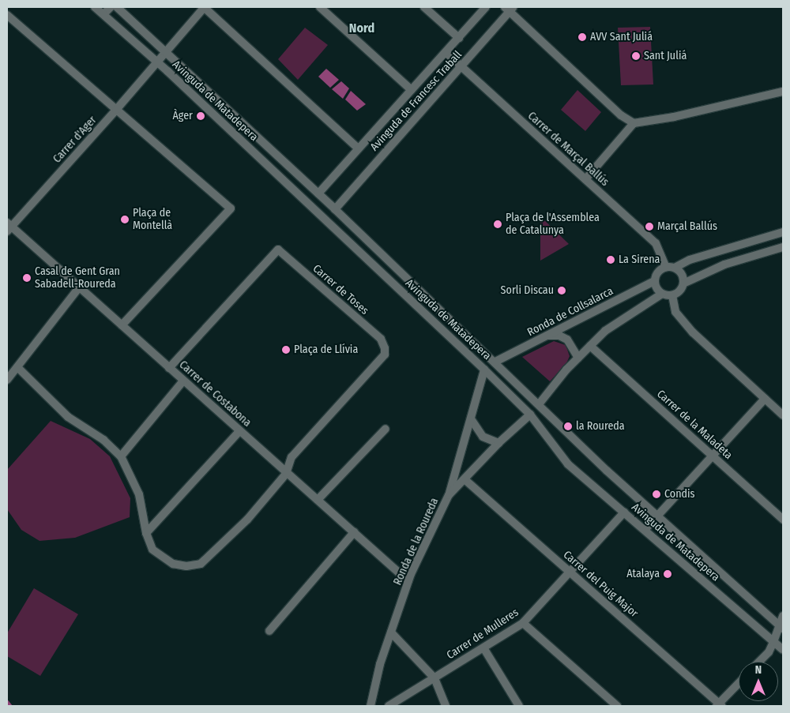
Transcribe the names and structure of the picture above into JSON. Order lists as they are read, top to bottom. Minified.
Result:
{"streets":{"street":["Avinguda de Matadepera","Avinguda de Francesc Traball","Carrer d'Ager","Carrer de Marçal Ballús","Carrer de Toses","Ronda de Collsalarca","Carrer de Costabona","Carrer de la Maladeta","Ronda de la Roureda","Carrer del Puig Major","Carrer de Mulleres"]},"crossings":[["Avinguda de Matadepera","Avinguda de Francesc Traball"],["Avinguda de Matadepera","Carrer d'Ager"],["Avinguda de Matadepera","Ronda de Collsalarca"],["Avinguda de Matadepera","Ronda de la Roureda"],["Avinguda de Matadepera","Carrer de Mulleres"],["Avinguda de Francesc Traball","Carrer de Marçal Ballús"],["Carrer d'Ager","Carrer de Costabona"],["Carrer de Marçal Ballús","Ronda de Collsalarca"],["Carrer de Toses","Carrer de Costabona"],["Carrer de Costabona","Ronda de la Roureda"],["Ronda de la Roureda","Carrer del Puig Major"],["Carrer del Puig Major","Carrer de Mulleres"]],"districts":["Nord"],"places":["AVV Sant Juliá","Sant Juliá","Àger","Plaça de Montellà","Plaça de l'Assemblea de Catalunya","Marçal Ballús","La Sirena","Casal de Gent Gran Sabadell-Roureda","Sorli Discau","Plaça de Llívia","la Roureda","Condis","Atalaya"],"north":"top"}
